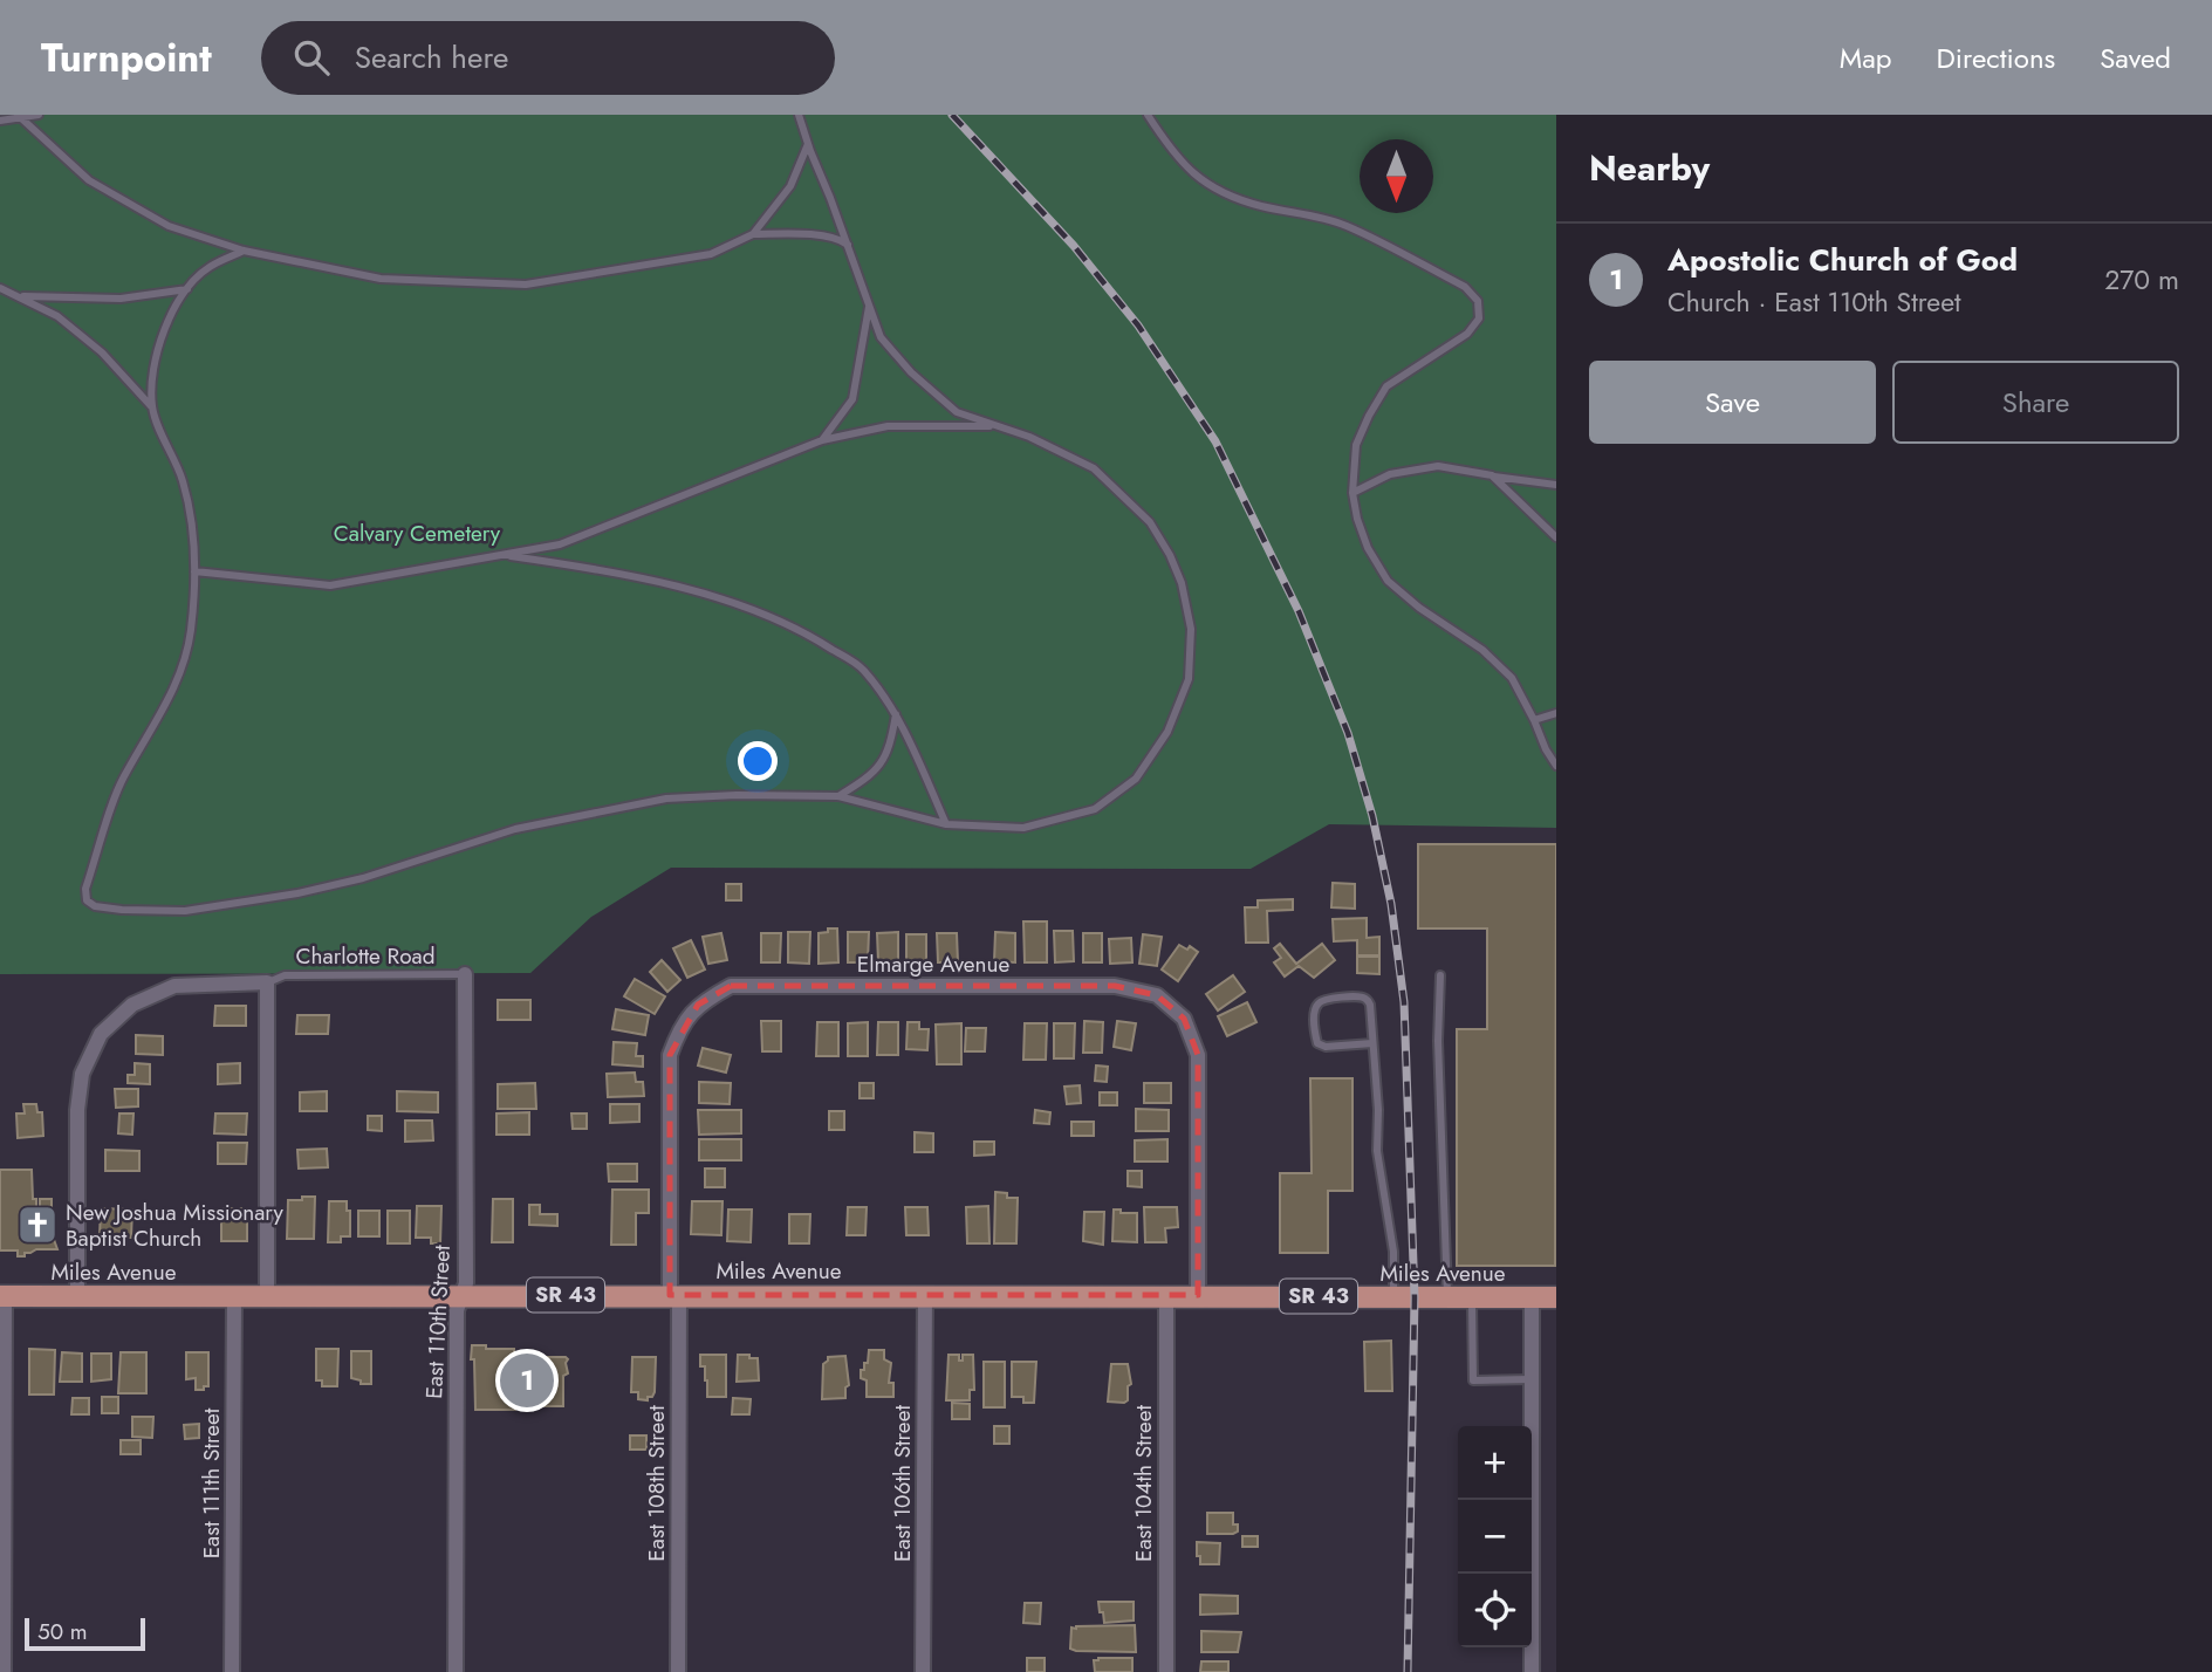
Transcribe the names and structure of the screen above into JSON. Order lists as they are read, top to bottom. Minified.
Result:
{"streets":{"main road":["Miles Avenue","SR 43"],"street":["Elmarge Avenue","East 110th Street","East 111th Street","East 108th Street","East 106th Street","East 104th Street"],"lane":["Charlotte Road"]},"crossings":[["Charlotte Road","East 110th Street"],["Elmarge Avenue","Miles Avenue"],["Elmarge Avenue","East 108th Street"],["Miles Avenue","East 110th Street"],["Miles Avenue","East 111th Street"],["Miles Avenue","East 108th Street"],["Miles Avenue","East 106th Street"],["Miles Avenue","East 104th Street"]],"parks":["Calvary Cemetery"],"places":{"church":["New Joshua Missionary Baptist Church"]},"scale_bar":"50 m","north":"bottom","page":{"header":"Turnpoint","search":"Search here","nav":["Map","Directions","Saved"],"heading":"Nearby","list":[{"mark":"1","name":"Apostolic Church of God","note":"Church · East 110th Street","value":"270 m"}],"buttons":["Save","Share"],"pins":"1","map_buttons":["+","−"],"scale":"50 m"}}
